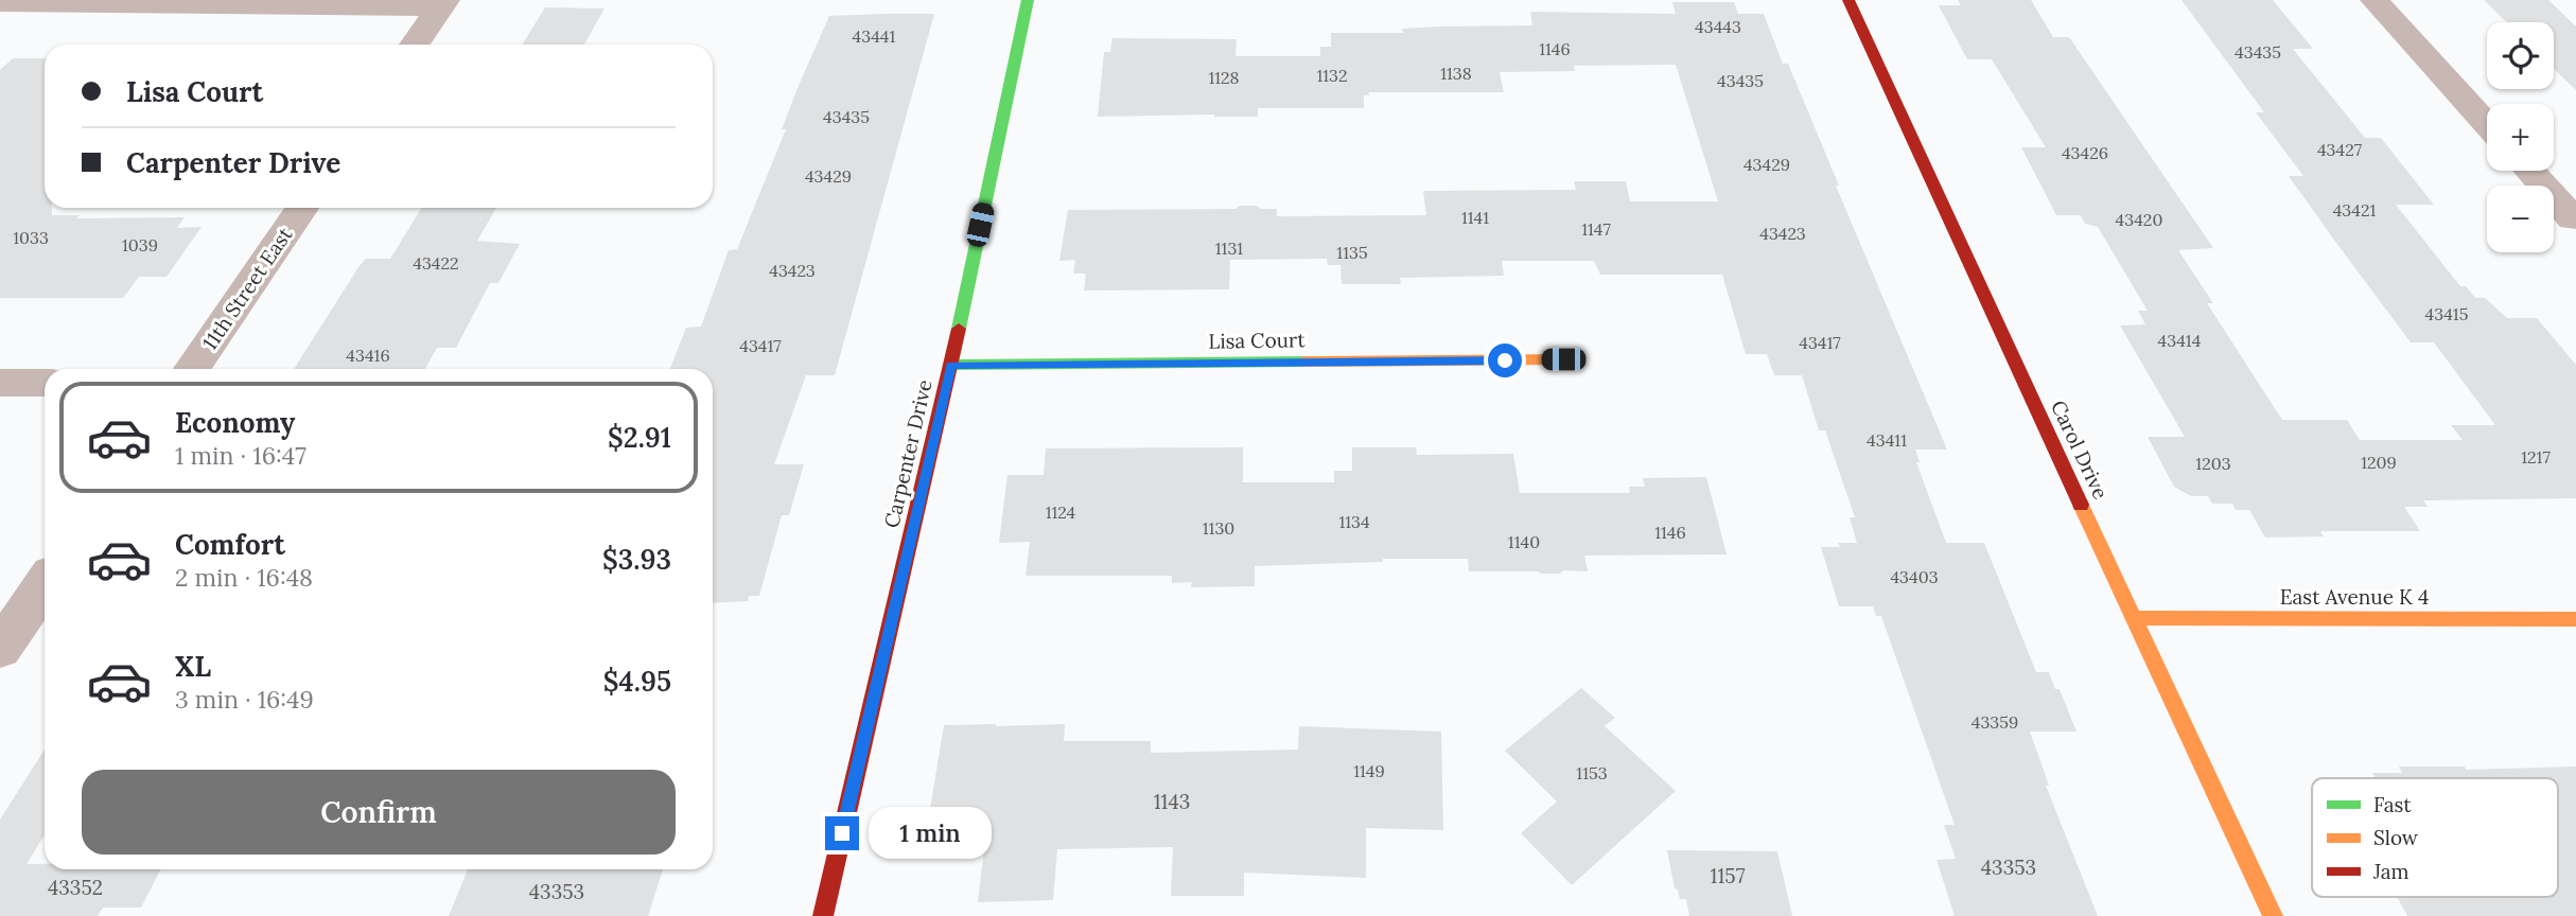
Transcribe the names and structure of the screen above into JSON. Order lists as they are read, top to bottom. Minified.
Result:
{"streets":{"street":["11th Street East","Lisa Court","Carol Drive","Carpenter Drive","East Avenue K 4"]},"crossings":[["Lisa Court","Carpenter Drive"],["Carol Drive","East Avenue K 4"]],"house_numbers":["43443","43441","1146","43435","1138","1132","1128","43435","43435","43427","43426","43429","43429","43421","1141","43420","1147","43423","1033","1039","1131","1135","43422","43423","43415","43414","43417","43417","43416","43411","1217","1209","1203","1124","1134","1130","1146","1140","43403","43359","1149","1153","1143","43353","1157","43352","43353"],"legend":["Fast","Slow","Jam"],"page":{"map_buttons":["+","−"],"banner":["Lisa Court","Carpenter Drive"],"list":[{"name":"Economy","note":"1 min · 16:47","value":"$2.91"},{"name":"Comfort","note":"2 min · 16:48","value":"$3.93"},{"name":"XL","note":"3 min · 16:49","value":"$4.95"}],"buttons":"Confirm","bubble":"1 min"}}
